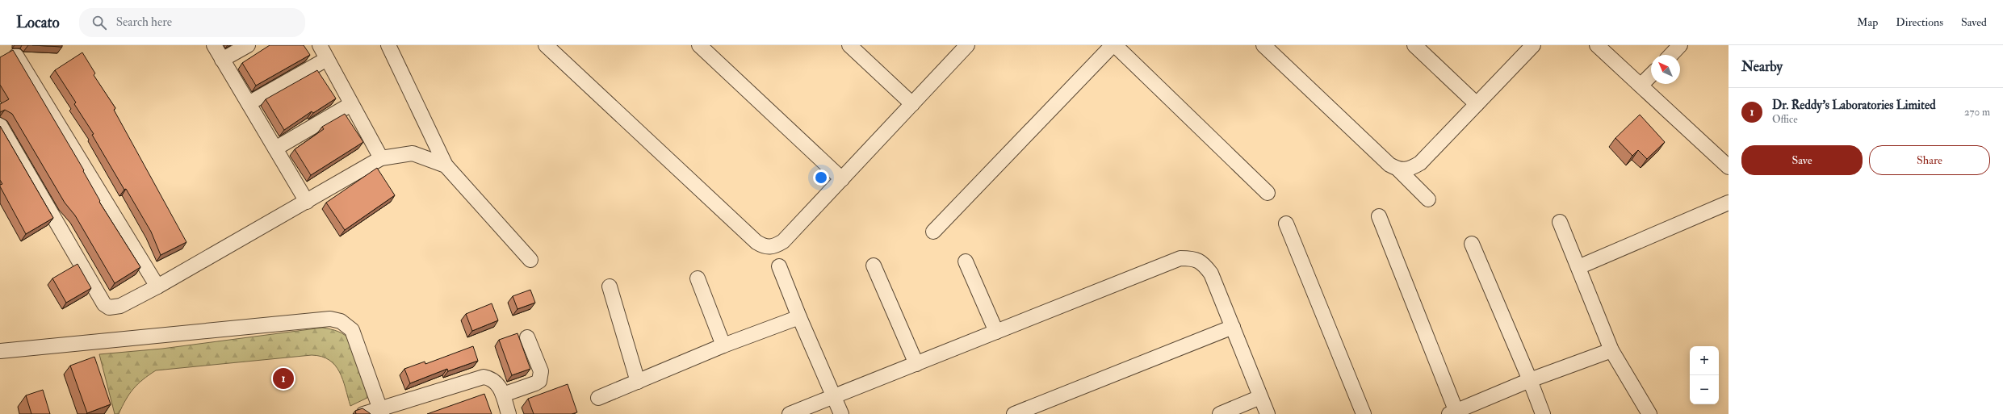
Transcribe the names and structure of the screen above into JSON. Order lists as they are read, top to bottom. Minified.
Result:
{"north":"top left","page":{"header":"Locato","search":"Search here","nav":["Map","Directions","Saved"],"heading":"Nearby","list":[{"mark":"1","name":"Dr. Reddy's Laboratories Limited","note":"Office","value":"270 m"}],"buttons":["Save","Share"],"map_buttons":["+","−"],"pins":"1"}}
